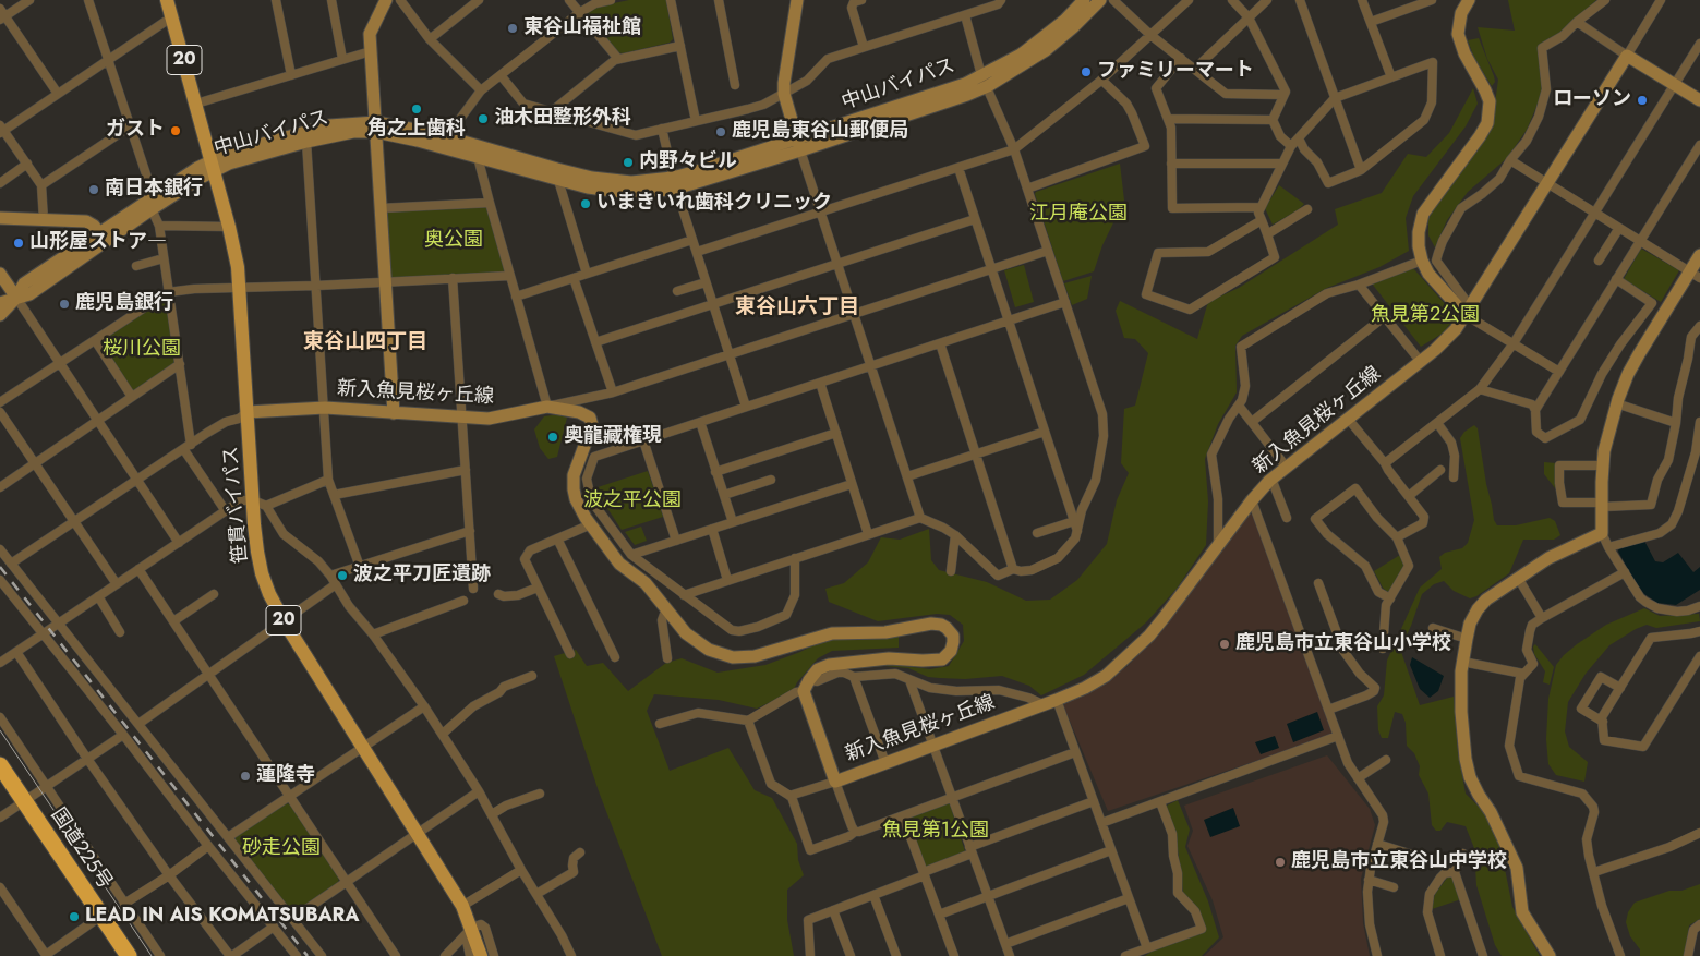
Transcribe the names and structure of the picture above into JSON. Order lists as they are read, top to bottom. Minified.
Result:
{"streets":{"highway":["国道225号"],"main road":["20","笹貫バイパス"],"street":["中山バイパス","新入魚見桜ヶ丘線"]},"crossings":[["中山バイパス","笹貫バイパス"],["新入魚見桜ヶ丘線","笹貫バイパス"]],"districts":["東谷山六丁目","東谷山四丁目"],"parks":["江月庵公園","奥公園","魚見第2公園","桜川公園","波之平公園","魚見第1公園","砂走公園"],"places":["東谷山福祉館","ファミリーマート","ローソン","角之上歯科","油木田整形外科","ガスト","鹿児島東谷山郵便局","内野々ビル","南日本銀行","いまきいれ歯科クリニック","山形屋ストア―","鹿児島銀行","奥龍藏権現","波之平刀匠遺跡","鹿児島市立東谷山小学校","蓮隆寺","鹿児島市立東谷山中学校","LEAD IN AIS KOMATSUBARA"]}
